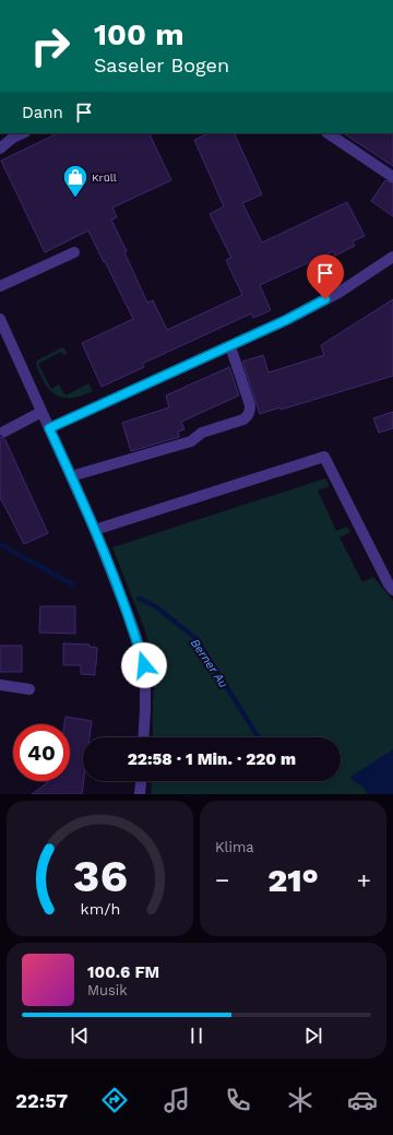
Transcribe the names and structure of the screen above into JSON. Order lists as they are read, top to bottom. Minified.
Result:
{"water":["Berner Au"],"places":{"shop":["Krüll"]},"page":{"turn":["100 m","Saseler Bogen"],"then":"Dann","limit":"40","trip":"22:58 · 1 Min. · 220 m","tile":"Klima","heat":["−","21°","+"],"song":["100.6 FM","Musik"],"tabs":"22:57","gauge":["36","km/h"]}}
